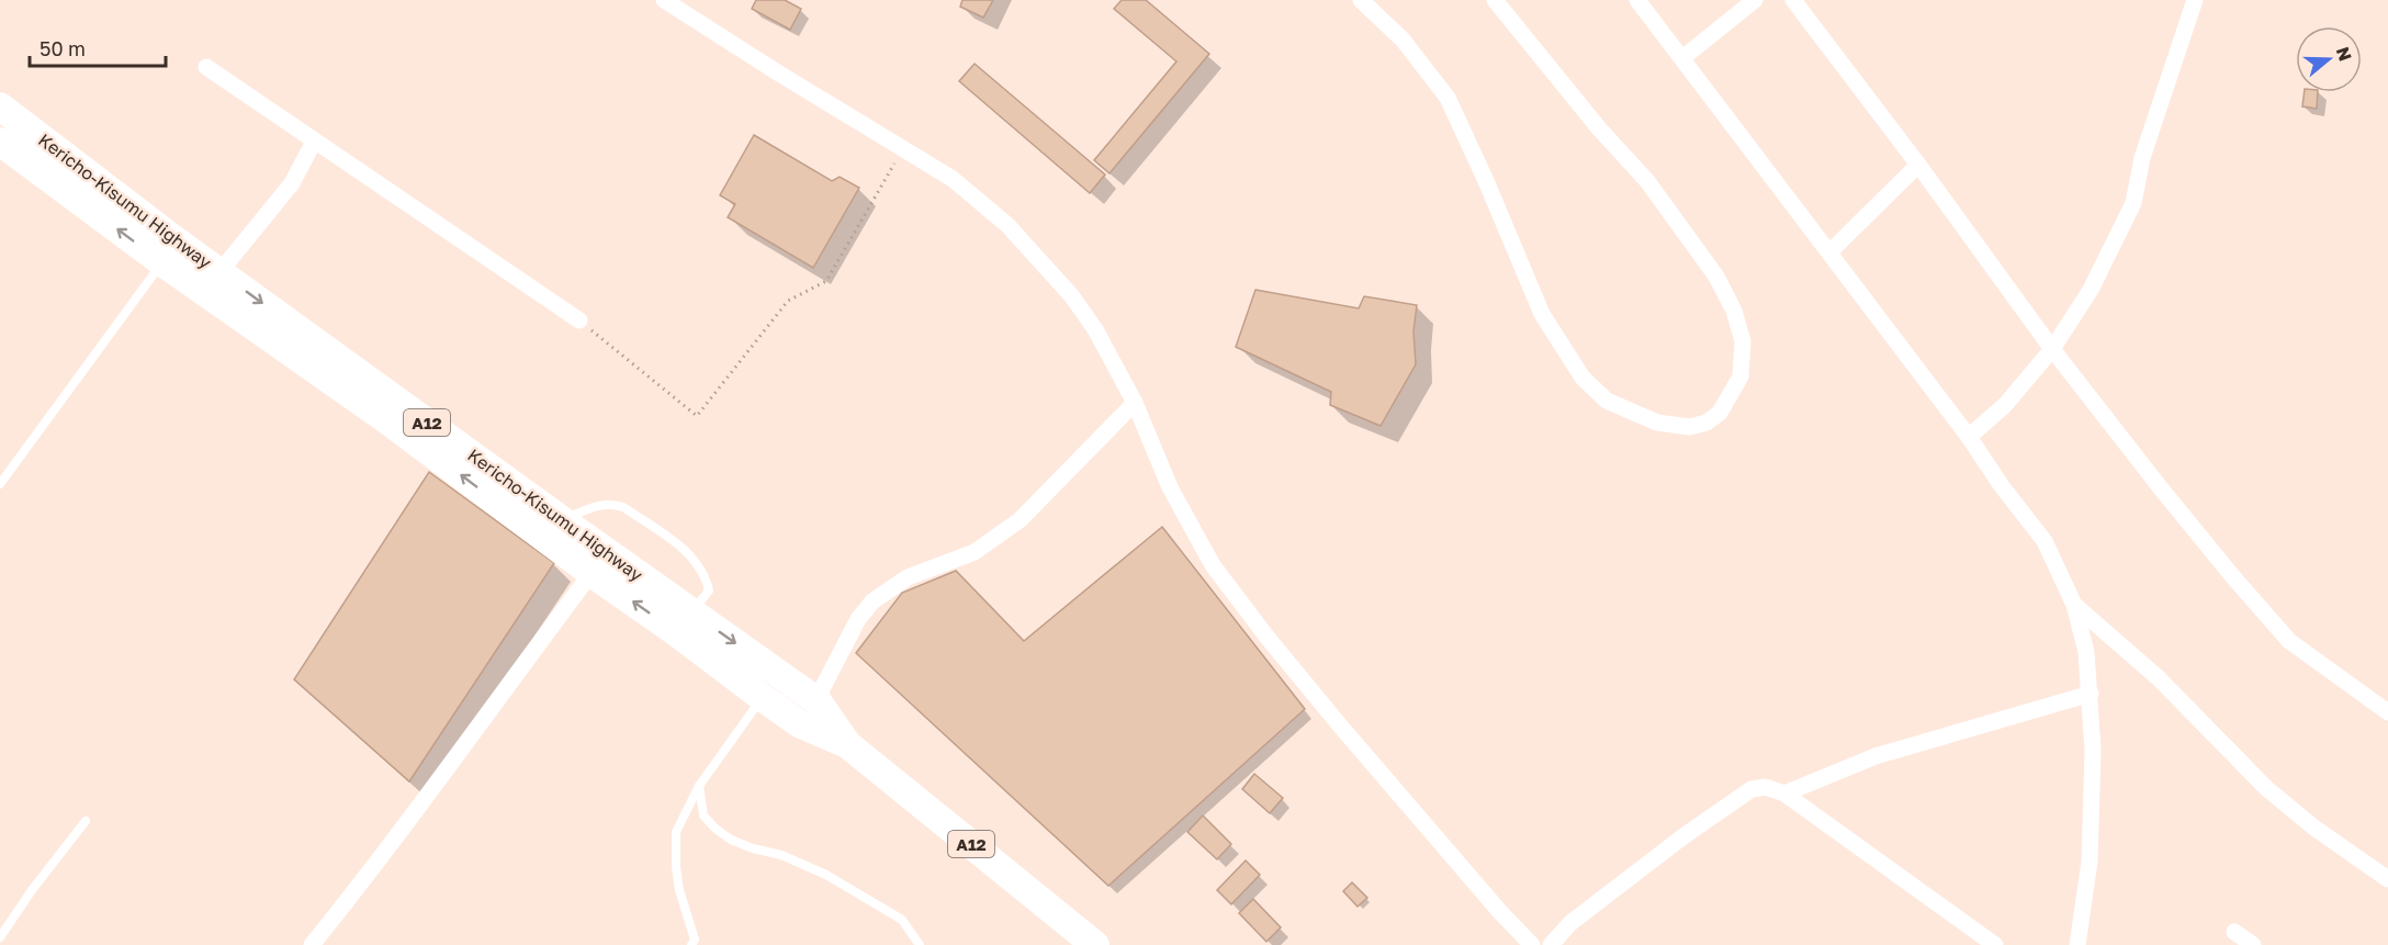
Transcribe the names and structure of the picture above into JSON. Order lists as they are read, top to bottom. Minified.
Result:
{"streets":{"highway":["Kericho-Kisumu Highway","A12"]},"scale_bar":"50 m","north":"right"}
